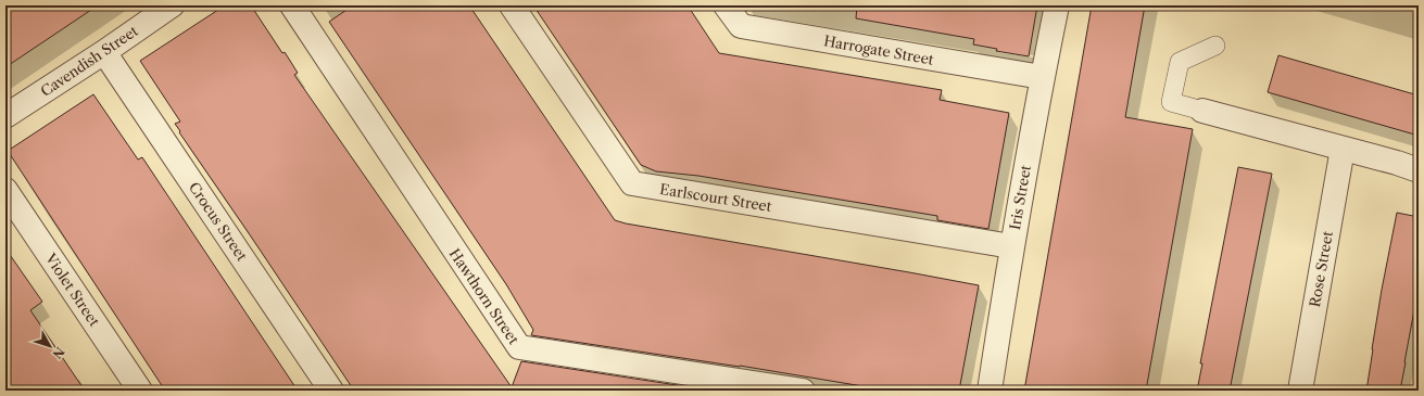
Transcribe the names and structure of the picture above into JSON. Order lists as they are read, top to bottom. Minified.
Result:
{"streets":{"street":["Harrogate Street","Cavendish Street","Earlscourt Street","Iris Street","Crocus Street","Rose Street","Violet Street","Hawthorn Street"]},"crossings":[["Harrogate Street","Iris Street"],["Cavendish Street","Crocus Street"],["Earlscourt Street","Iris Street"]],"north":"bottom right"}
